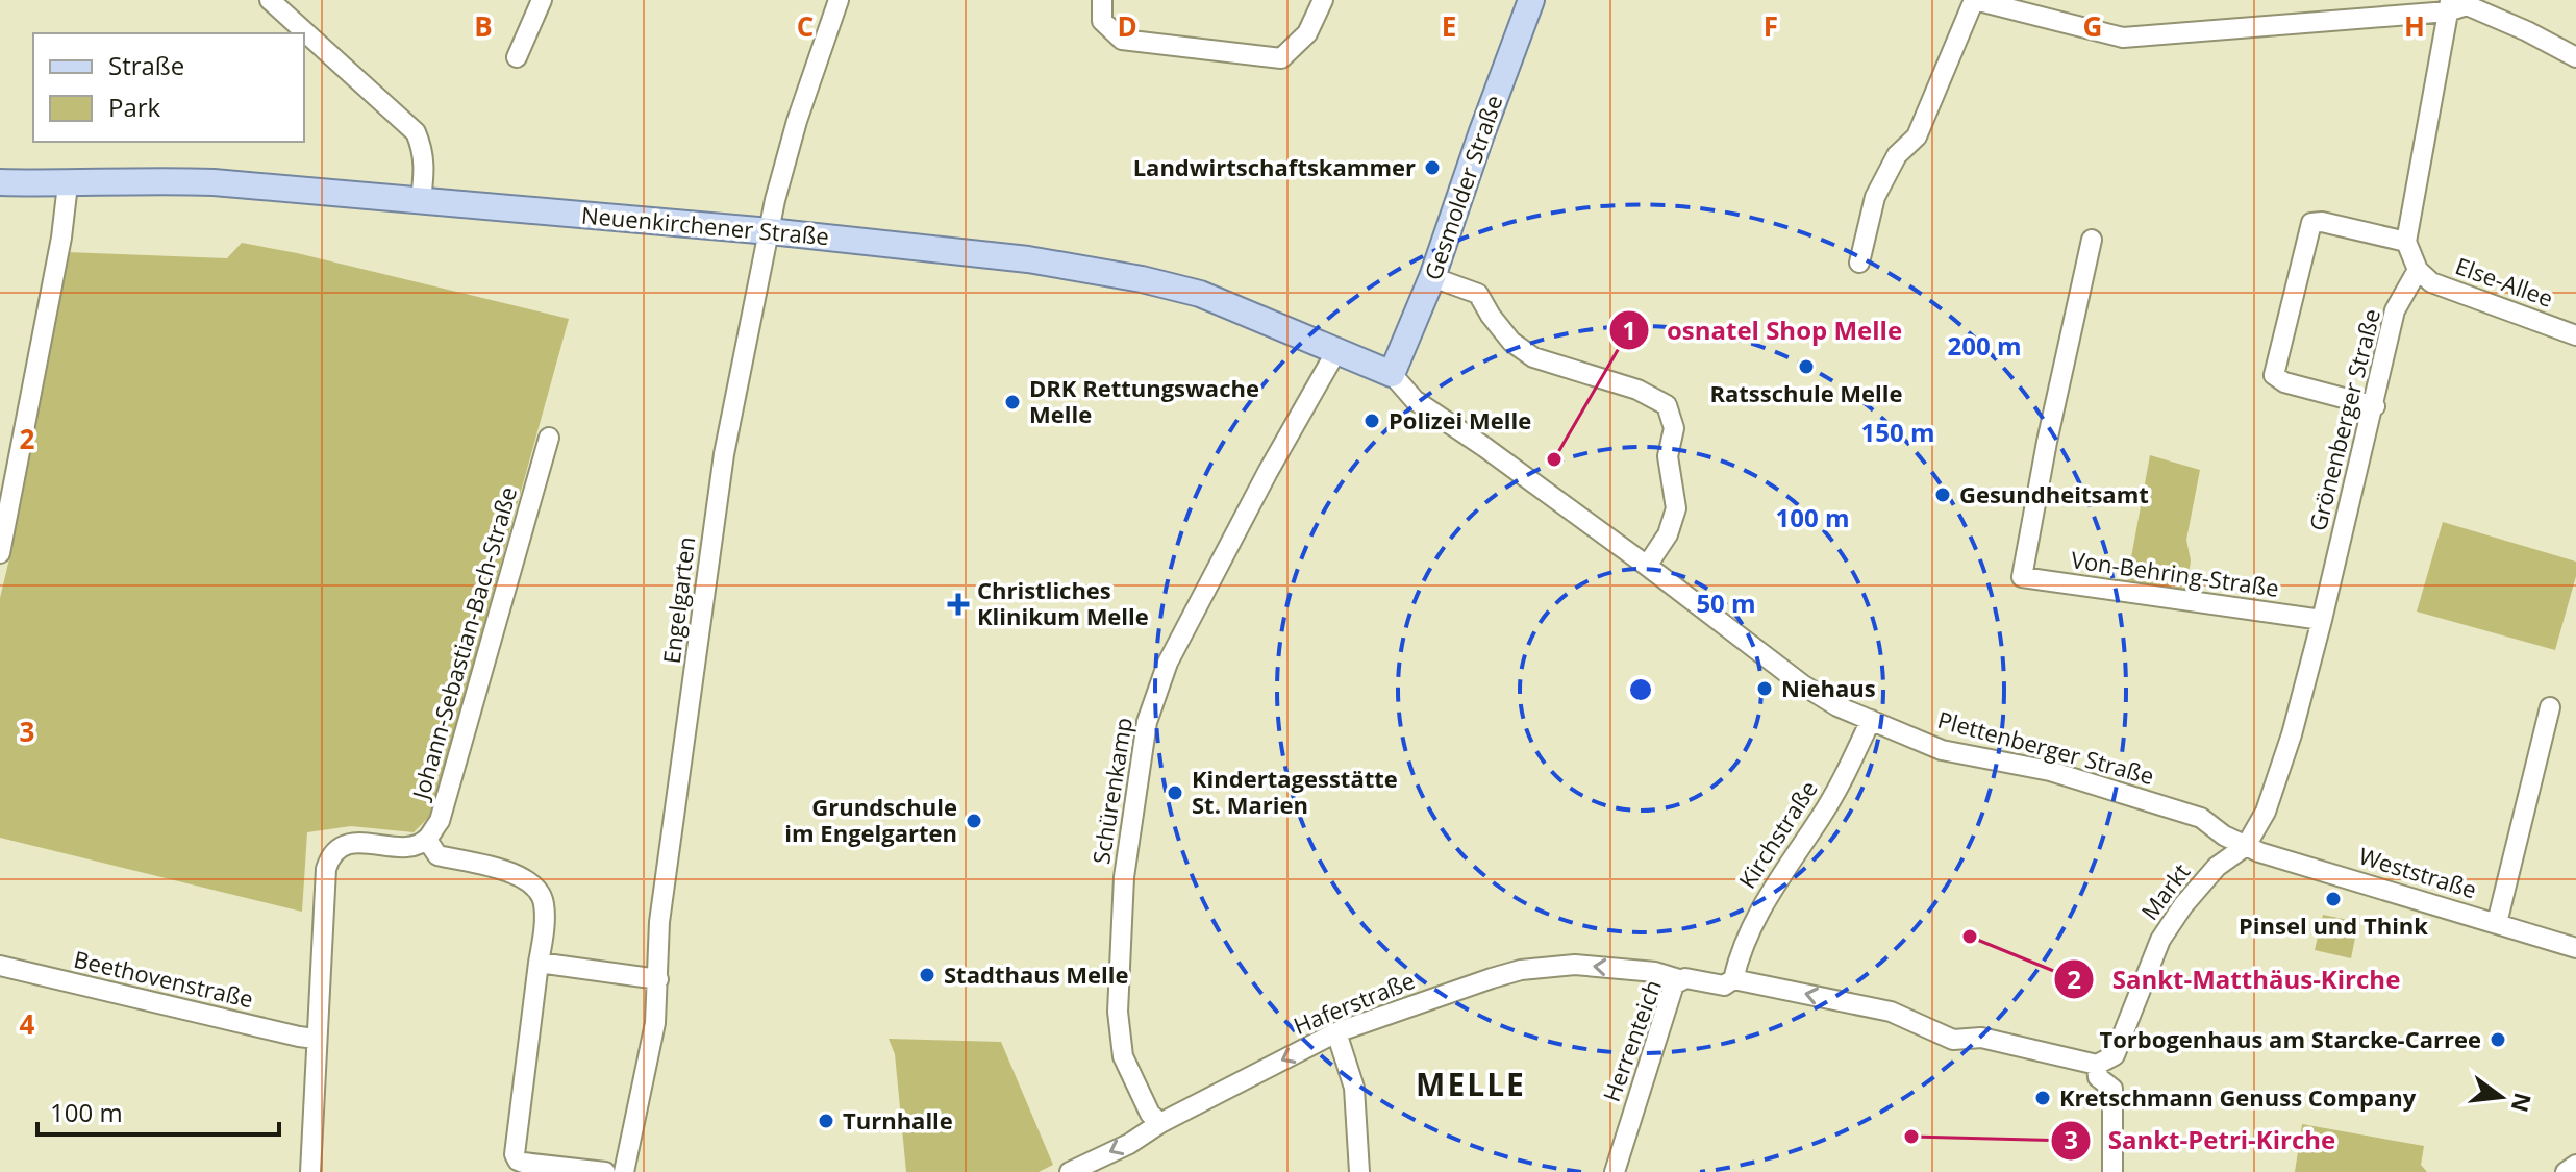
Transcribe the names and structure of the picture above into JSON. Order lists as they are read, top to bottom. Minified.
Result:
{"streets":{"main road":["Gesmolder Straße","Neuenkirchener Straße"],"street":["Else-Allee","Grönenberger Straße","Von-Behring-Straße","Engelgarten","Johann-Sebastian-Bach-Straße","Plettenberger Straße","Schürenkamp","Kirchstraße","Weststraße","Markt","Beethovenstraße","Haferstraße","Herrenteich"]},"crossings":[["Gesmolder Straße","Neuenkirchener Straße"],["Gesmolder Straße","Plettenberger Straße"],["Neuenkirchener Straße","Engelgarten"],["Neuenkirchener Straße","Plettenberger Straße"],["Neuenkirchener Straße","Schürenkamp"],["Else-Allee","Grönenberger Straße"],["Grönenberger Straße","Von-Behring-Straße"],["Grönenberger Straße","Plettenberger Straße"],["Grönenberger Straße","Weststraße"],["Grönenberger Straße","Markt"],["Plettenberger Straße","Kirchstraße"],["Plettenberger Straße","Weststraße"],["Plettenberger Straße","Markt"],["Schürenkamp","Haferstraße"],["Kirchstraße","Herrenteich"],["Weststraße","Markt"],["Haferstraße","Herrenteich"]],"one_way":["Haferstraße"],"districts":["MELLE"],"places":{"other":["Landwirtschaftskammer","Ratsschule Melle","DRK Rettungswache Melle","Polizei Melle","osnatel Shop Melle","Gesundheitsamt","Niehaus","Kindertagesstätte St. Marien","Grundschule im Engelgarten","Pinsel und Think","Sankt-Matthäus-Kirche","Stadthaus Melle","Torbogenhaus am Starcke-Carree","Kretschmann Genuss Company","Turnhalle","Sankt-Petri-Kirche"],"health":["Christliches Klinikum Melle"]},"legend":["Straße","Park"],"scale_bar":"100 m","north":"right","grid":{"columns":["B","C","D","E","F","G","H"],"rows":["2","3","4"]},"rings":["200 m","150 m","100 m","50 m"]}
